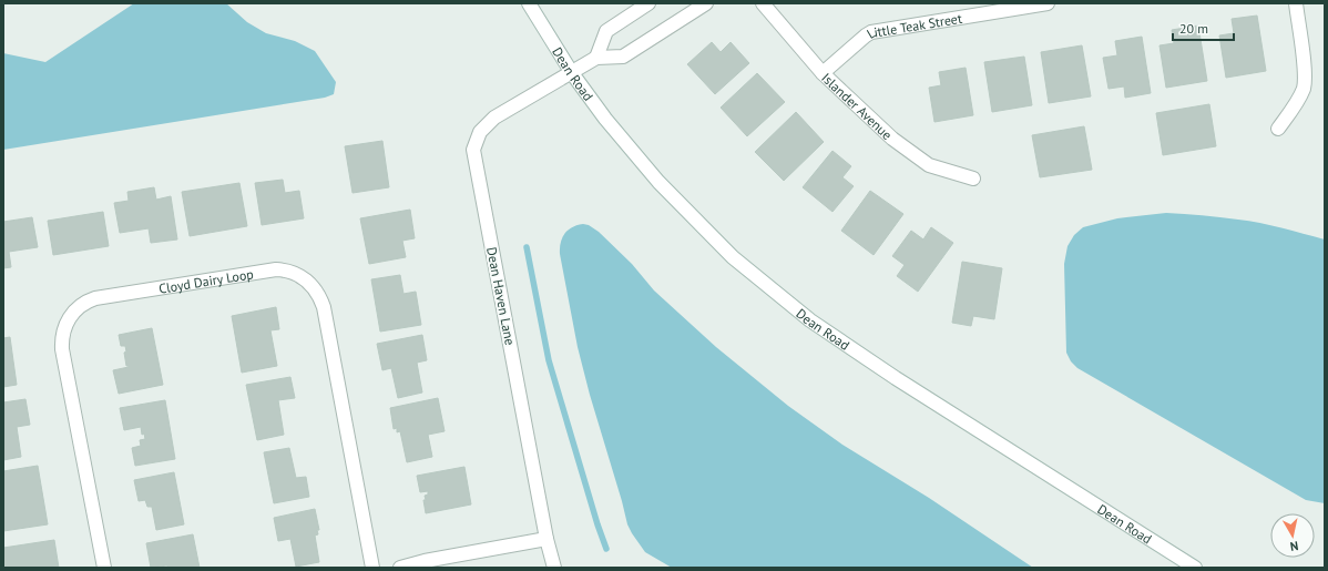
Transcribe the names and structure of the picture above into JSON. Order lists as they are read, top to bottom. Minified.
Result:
{"streets":{"street":["Little Teak Street","Dean Road","Islander Avenue","Cloyd Dairy Loop","Dean Haven Lane"]},"crossings":[["Little Teak Street","Islander Avenue"],["Dean Road","Dean Haven Lane"]],"scale_bar":"20 m","north":"bottom"}
